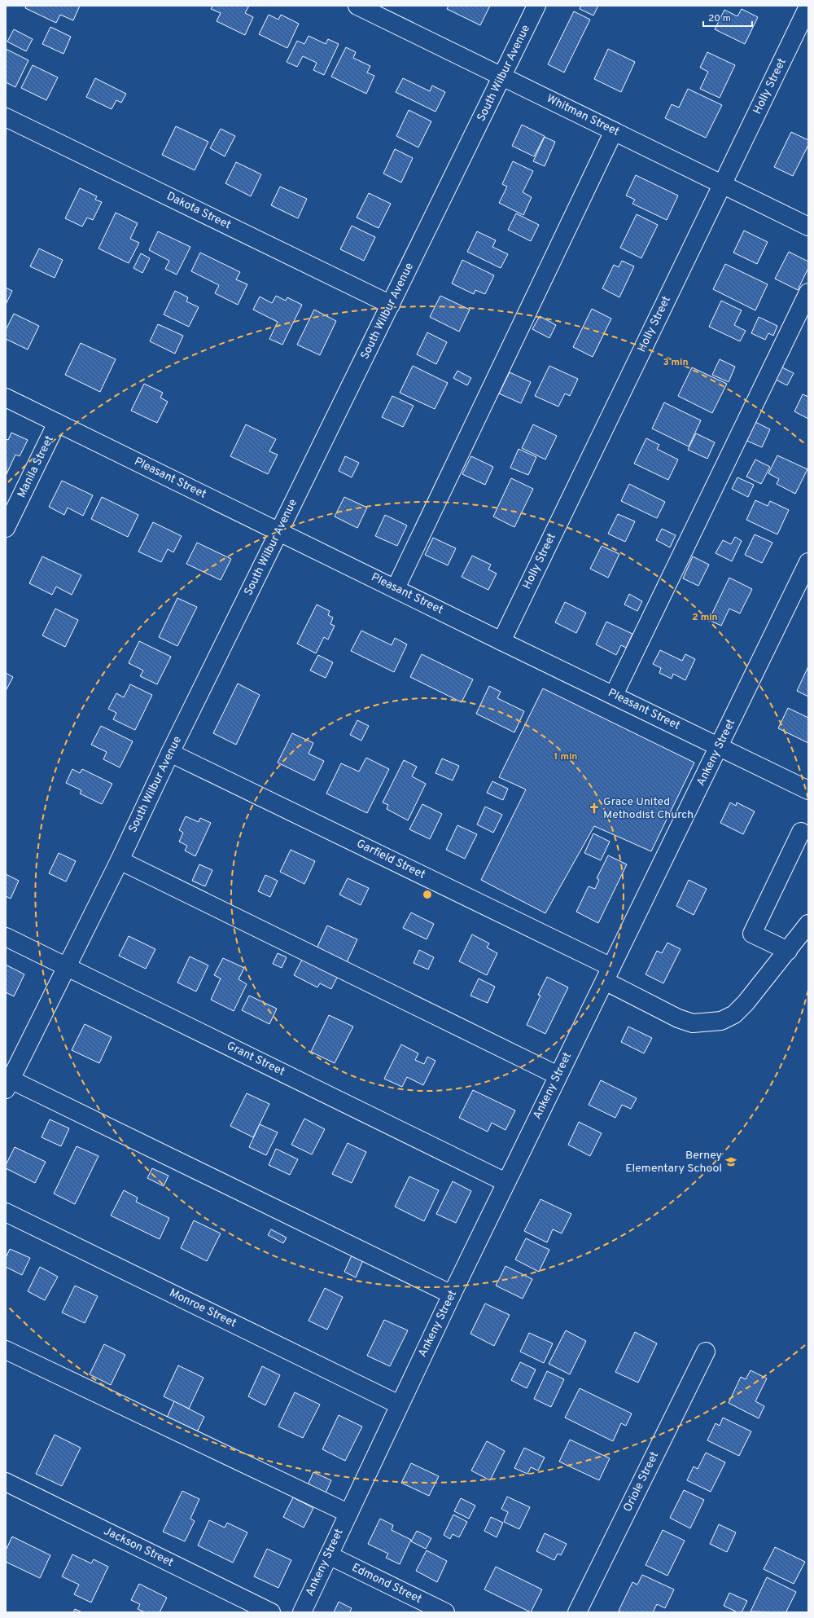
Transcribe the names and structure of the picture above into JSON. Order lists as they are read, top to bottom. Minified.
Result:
{"streets":{"street":["South Wilbur Avenue","Holly Street","Whitman Street","Dakota Street","Manila Street","Pleasant Street","Ankeny Street","Garfield Street","Grant Street","Monroe Street","Oriole Street","Jackson Street","Edmond Street"]},"crossings":[["South Wilbur Avenue","Whitman Street"],["South Wilbur Avenue","Dakota Street"],["South Wilbur Avenue","Pleasant Street"],["South Wilbur Avenue","Garfield Street"],["South Wilbur Avenue","Grant Street"],["Holly Street","Whitman Street"],["Holly Street","Pleasant Street"],["Manila Street","Pleasant Street"],["Pleasant Street","Ankeny Street"],["Ankeny Street","Garfield Street"],["Ankeny Street","Grant Street"],["Ankeny Street","Monroe Street"],["Ankeny Street","Edmond Street"]],"places":{"church":["Grace United Methodist Church"],"school or university":["Berney Elementary School"]},"scale_bar":"20 m","rings":["3 min","2 min","1 min"]}
